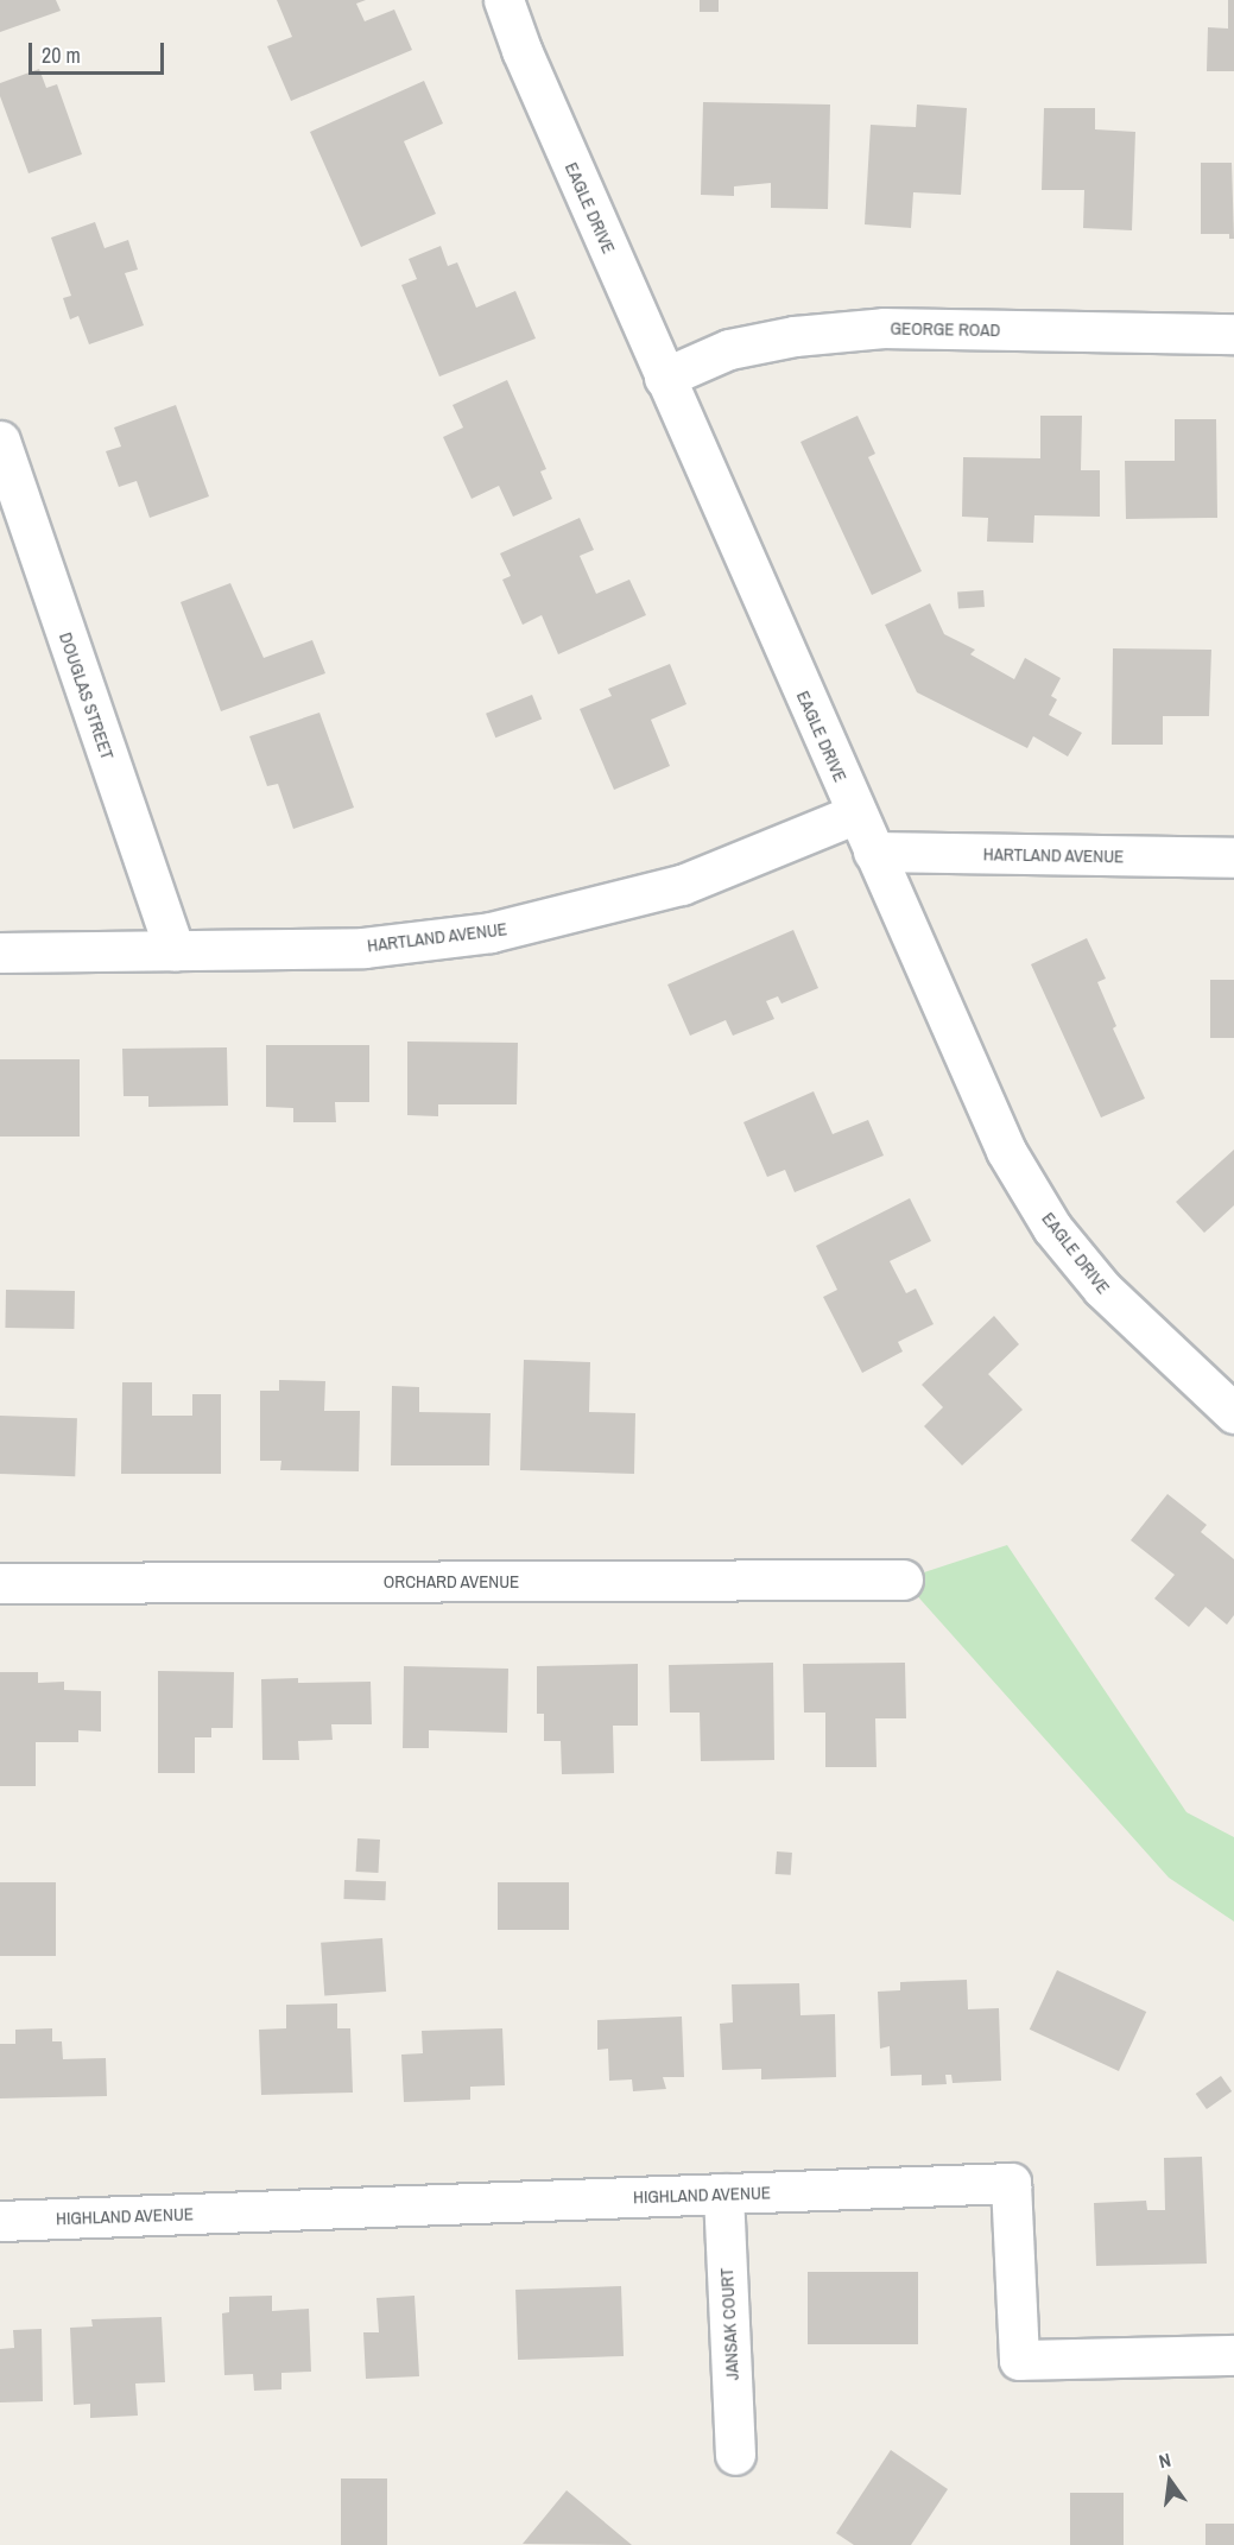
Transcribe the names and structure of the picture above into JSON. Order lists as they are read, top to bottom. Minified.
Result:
{"streets":{"street":["EAGLE DRIVE","GEORGE ROAD","DOUGLAS STREET","HARTLAND AVENUE","ORCHARD AVENUE","HIGHLAND AVENUE","JANSAK COURT"]},"crossings":[["EAGLE DRIVE","GEORGE ROAD"],["EAGLE DRIVE","HARTLAND AVENUE"],["DOUGLAS STREET","HARTLAND AVENUE"],["HIGHLAND AVENUE","JANSAK COURT"]],"scale_bar":"20 m","north":"top"}
